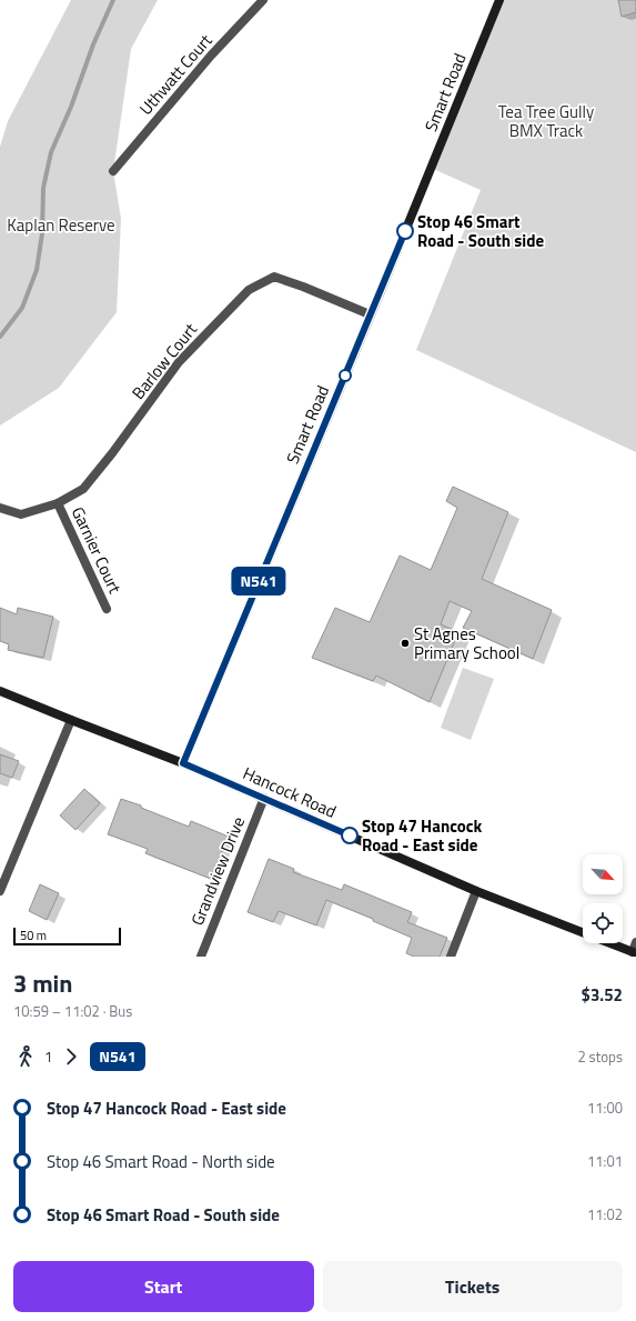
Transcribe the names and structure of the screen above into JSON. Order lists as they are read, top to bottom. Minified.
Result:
{"streets":{"main road":["Smart Road","Hancock Road"],"street":["Uthwatt Court","Barlow Court","Garnier Court","Grandview Drive"]},"crossings":[["Smart Road","Barlow Court"],["Smart Road","Hancock Road"],["Barlow Court","Garnier Court"],["Hancock Road","Grandview Drive"]],"parks":["Tea Tree Gully BMX Track","Kaplan Reserve"],"places":["Stop 46 Smart Road - South side","St Agnes Primary School","Stop 47 Hancock Road - East side"],"lines":["bus line N541"],"scale_bar":"50 m","north":"bottom right","page":{"on_map":"N541","scale":"50 m","heading":["3 min","10:59 – 11:02 · Bus","$3.52"],"legs":["1","N541","2 stops"],"list":[{"name":"Stop 47 Hancock Road - East side","value":"11:00"},{"name":"Stop 46 Smart Road - North side","value":"11:01"},{"name":"Stop 46 Smart Road - South side","value":"11:02"}],"buttons":["Start","Tickets"]}}
